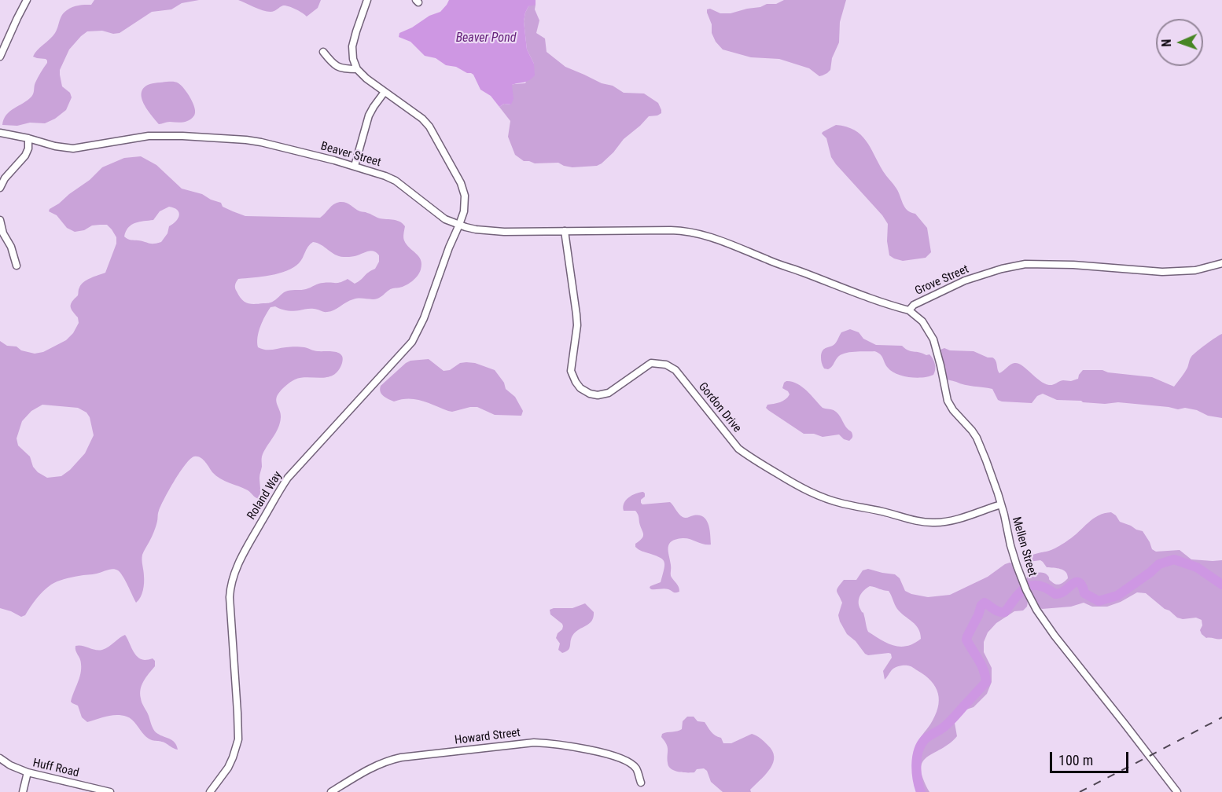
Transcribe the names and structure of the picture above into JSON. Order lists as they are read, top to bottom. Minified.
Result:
{"streets":{"street":["Beaver Street","Grove Street","Gordon Drive","Roland Way","Mellen Street","Howard Street","Huff Road"]},"crossings":[["Beaver Street","Grove Street"],["Beaver Street","Gordon Drive"],["Beaver Street","Roland Way"],["Grove Street","Mellen Street"],["Gordon Drive","Mellen Street"]],"water":["Beaver Pond"],"scale_bar":"100 m","north":"left"}
